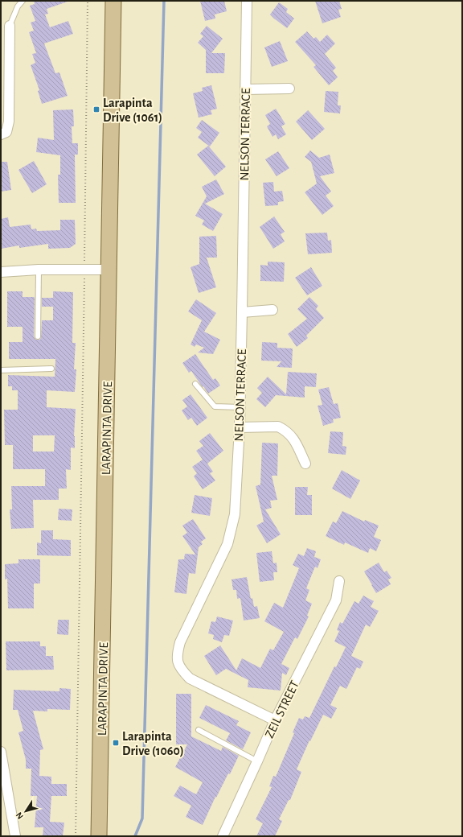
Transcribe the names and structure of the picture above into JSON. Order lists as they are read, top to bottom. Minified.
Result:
{"streets":{"main road":["LARAPINTA DRIVE"],"street":["NELSON TERRACE","ZEIL STREET"]},"crossings":[["NELSON TERRACE","ZEIL STREET"]],"places":{"transit":["Larapinta Drive (1061)","Larapinta Drive (1060)"]},"north":"bottom left"}
